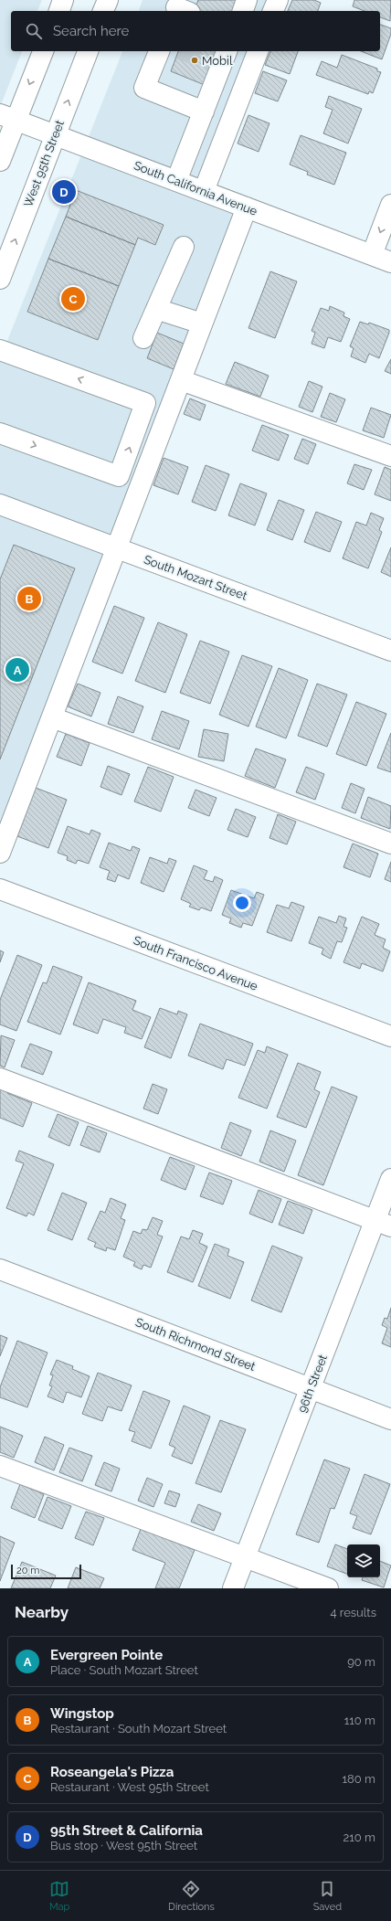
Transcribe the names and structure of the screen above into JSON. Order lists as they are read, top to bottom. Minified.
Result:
{"streets":{"street":["West 95th Street","South California Avenue","South Mozart Street","South Francisco Avenue","South Richmond Street","96th Street"]},"crossings":[["West 95th Street","South California Avenue"],["South Richmond Street","96th Street"]],"places":["Mobil"],"scale_bar":"20 m","page":{"search":"Search here","pins":["D","C","B","A"],"scale":"20 m","heading":["Nearby","4 results"],"list":[{"mark":"A","name":"Evergreen Pointe","note":"Place · South Mozart Street","value":"90 m"},{"mark":"B","name":"Wingstop","note":"Restaurant · South Mozart Street","value":"110 m"},{"mark":"C","name":"Roseangela's Pizza","note":"Restaurant · West 95th Street","value":"180 m"},{"mark":"D","name":"95th Street & California","note":"Bus stop · West 95th Street","value":"210 m"}],"nav":["Map","Directions","Saved"]}}
